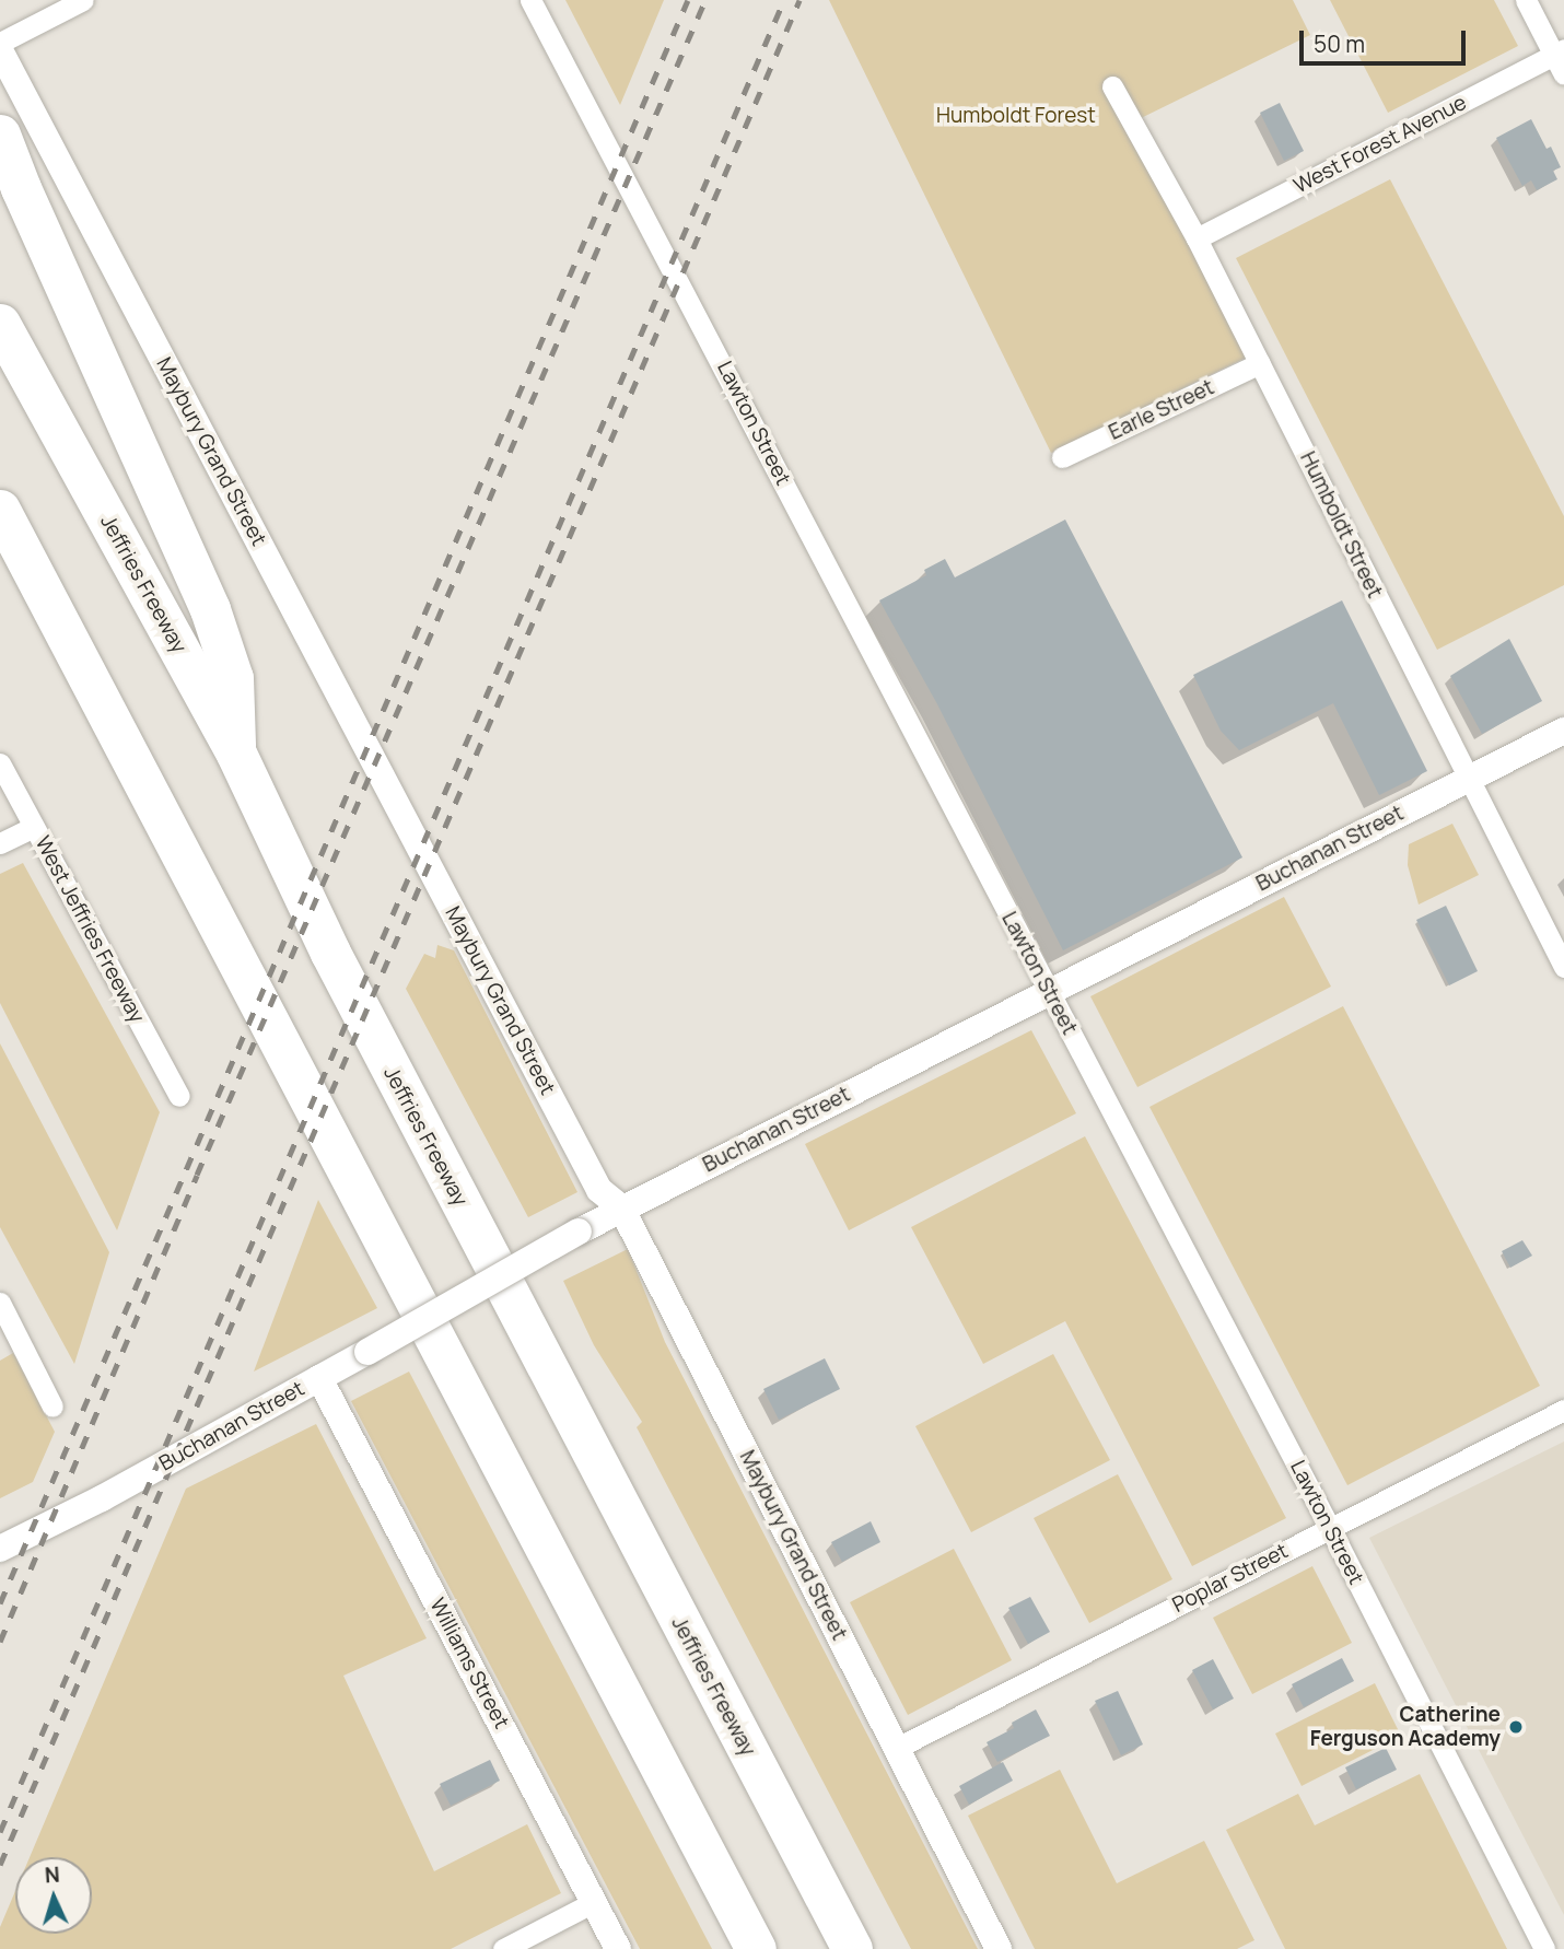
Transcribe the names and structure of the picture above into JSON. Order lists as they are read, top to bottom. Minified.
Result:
{"streets":{"highway":["Jeffries Freeway"],"street":["West Forest Avenue","Earle Street","Lawton Street","Maybury Grand Street","Humboldt Street","Buchanan Street","West Jeffries Freeway","Poplar Street","Williams Street"]},"crossings":[["West Forest Avenue","Humboldt Street"],["Earle Street","Humboldt Street"],["Lawton Street","Buchanan Street"],["Lawton Street","Poplar Street"],["Maybury Grand Street","Buchanan Street"],["Maybury Grand Street","Poplar Street"],["Humboldt Street","Buchanan Street"],["Buchanan Street","Williams Street"]],"parks":["Humboldt Forest"],"places":["Catherine Ferguson Academy"],"scale_bar":"50 m","north":"top"}
